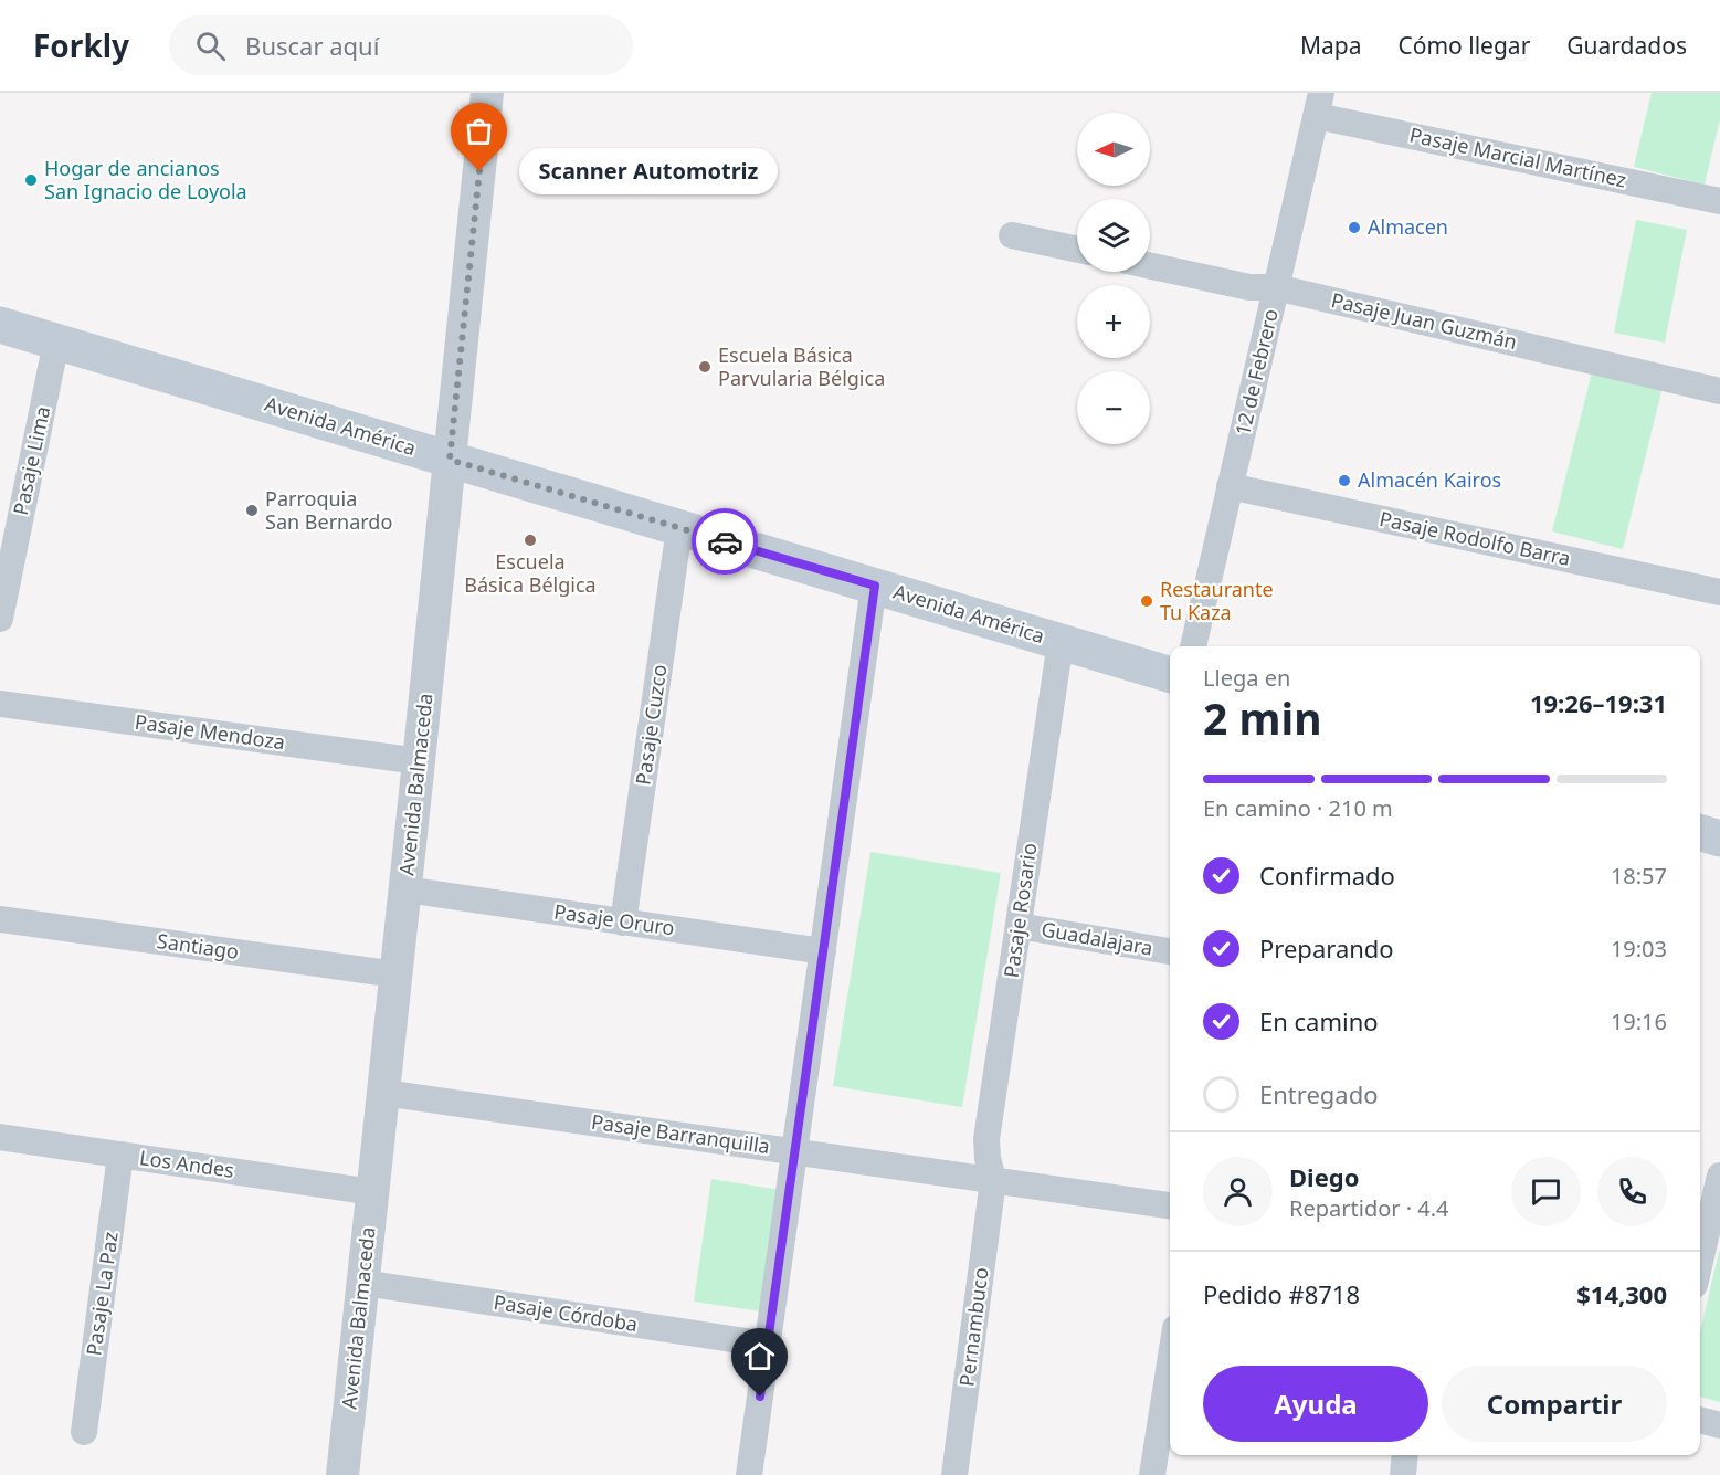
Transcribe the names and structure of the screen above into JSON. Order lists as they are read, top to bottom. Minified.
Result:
{"streets":{"main road":["Avenida América"],"street":["Pasaje Marcial Martínez","Pasaje Juan Guzmán","12 de Febrero","Pasaje Lima","Pasaje Rodolfo Barra","Pasaje Cuzco","Pasaje Mendoza","Avenida Balmaceda","Pasaje Rosario","Pasaje Oruro","Guadalajara","Santiago","Pasaje Barranquilla","Los Andes","Pasaje La Paz","Pasaje Córdoba","Pernambuco"]},"crossings":[["Pasaje Marcial Martínez","12 de Febrero"],["Pasaje Juan Guzmán","12 de Febrero"],["12 de Febrero","Pasaje Rodolfo Barra"],["Avenida América","Pasaje Lima"],["Avenida América","Pasaje Cuzco"],["Avenida América","Avenida Balmaceda"],["Avenida América","Pasaje Rosario"],["Pasaje Cuzco","Pasaje Oruro"],["Pasaje Mendoza","Avenida Balmaceda"],["Avenida Balmaceda","Pasaje Oruro"],["Avenida Balmaceda","Santiago"],["Avenida Balmaceda","Pasaje Barranquilla"],["Avenida Balmaceda","Los Andes"],["Avenida Balmaceda","Pasaje Córdoba"],["Pasaje Rosario","Guadalajara"],["Pasaje Rosario","Pasaje Barranquilla"],["Pasaje Rosario","Pernambuco"],["Pasaje Barranquilla","Pernambuco"],["Los Andes","Pasaje La Paz"]],"places":["Scanner Automotriz","Hogar de ancianos San Ignacio de Loyola","Almacen","Escuela Básica Parvularia Bélgica","Almacén Kairos","Parroquia San Bernardo","Escuela Básica Bélgica","Restaurante Tu Kaza"],"north":"left","page":{"header":"Forkly","search":"Buscar aquí","nav":["Mapa","Cómo llegar","Guardados"],"map_buttons":["+","−"],"bubble":"Scanner Automotriz","heading":["2 min","Llega en","19:26–19:31"],"panel":["Diego","Repartidor · 4.4","Pedido #8718","$14,300"],"bar":"En camino · 210 m","list":[["Confirmado","18:57"],["Preparando","19:03"],["En camino","19:16"],"Entregado"],"buttons":["Ayuda","Compartir"]}}
